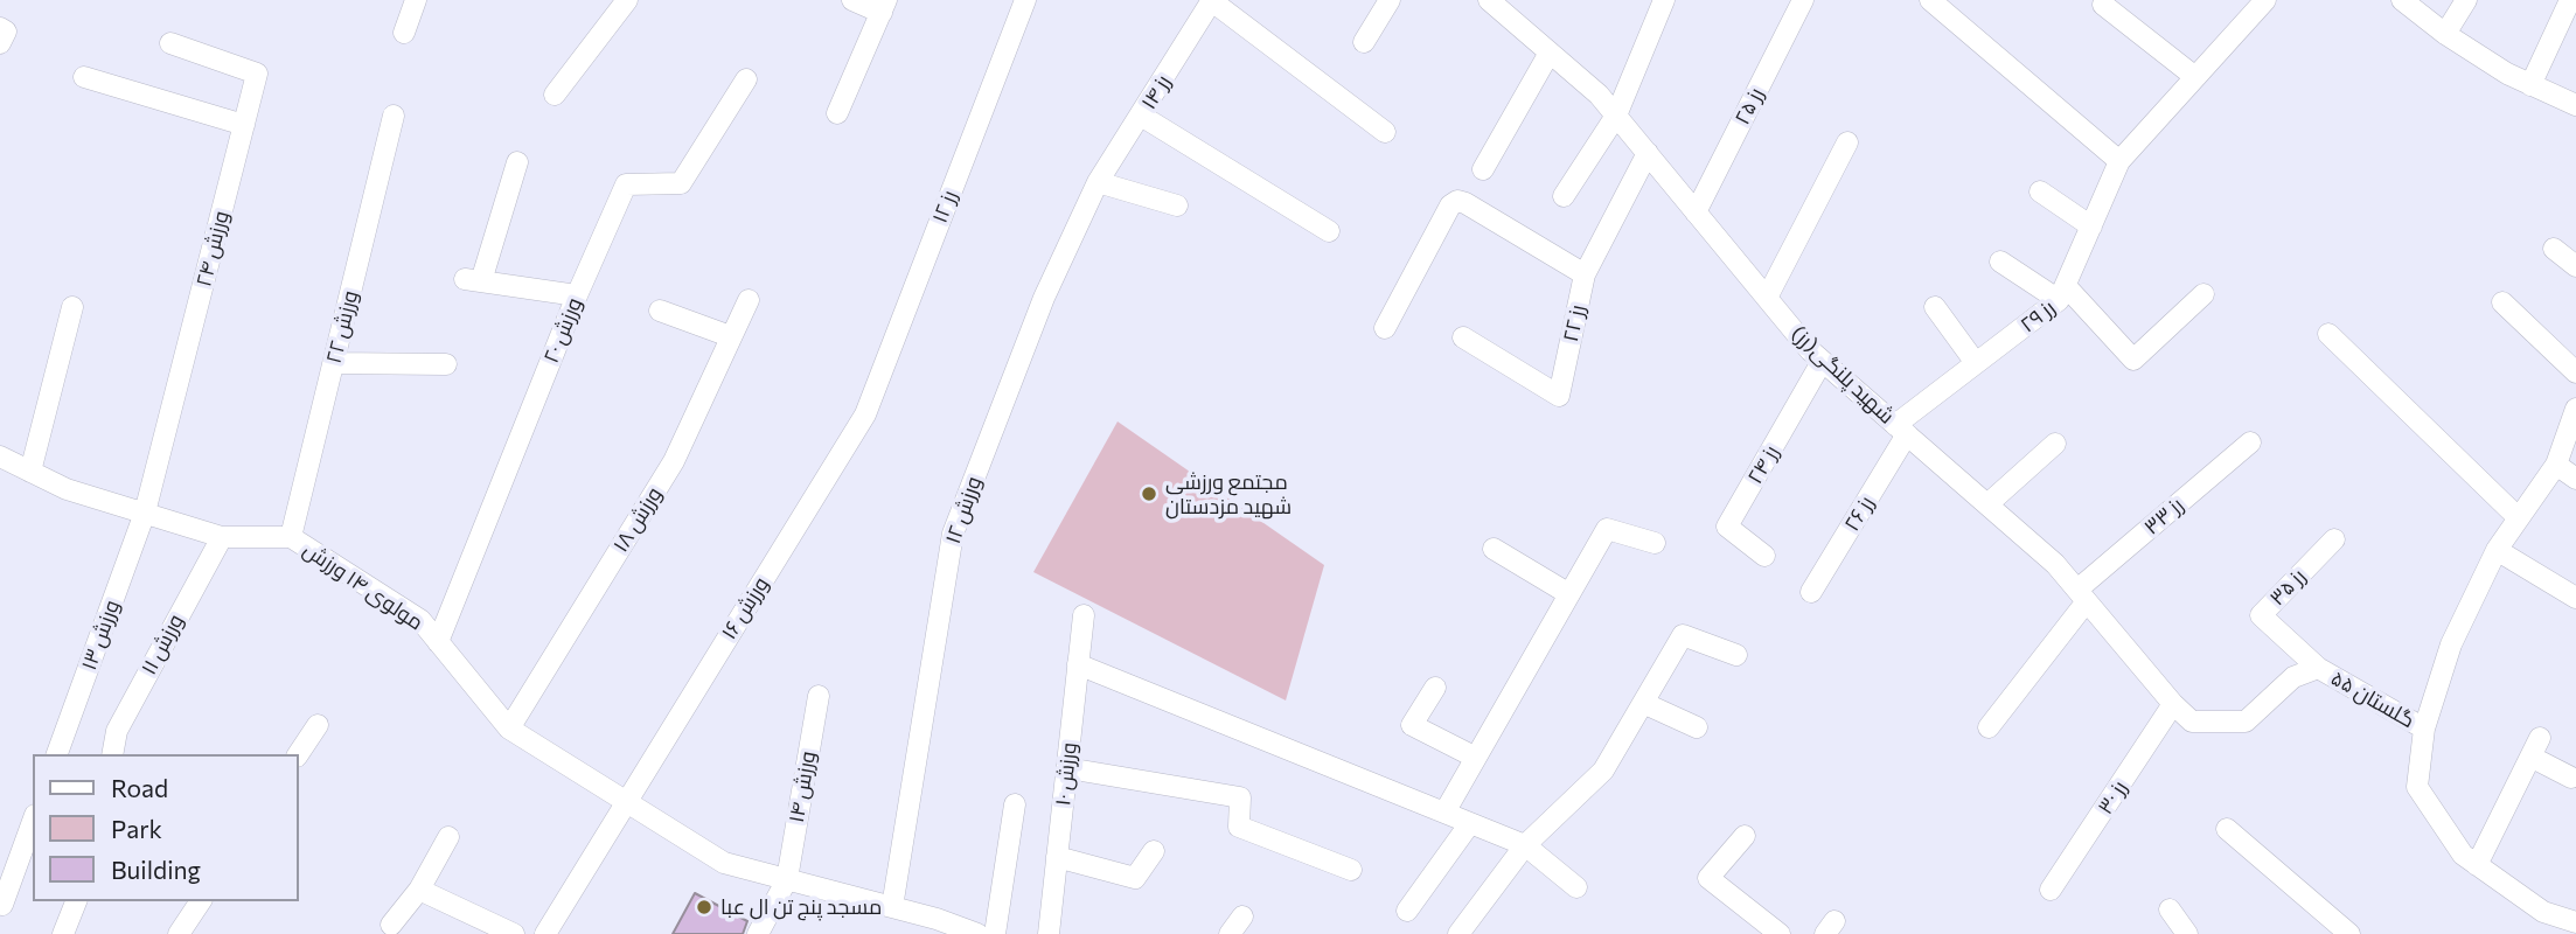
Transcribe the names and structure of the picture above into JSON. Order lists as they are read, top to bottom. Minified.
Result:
{"streets":{"street":["رز ۱۴","رز ۲۵","رز ۱۲","ورزش ۲۴","رز ۲۹","رز ۲۲","ورزش ۲۲","ورزش ۲۰","شهید پلنگی(رز)","رز ۲۴","ورزش ۱۲","رز ۲۶","رز ۳۳","ورزش ۱۸","مولوی ۱۴ ورزش","رز ۳۵","ورزش ۱۶","ورزش ۱۳","ورزش ۱۱","گلستان ۵۵","ورزش ۱۰","ورزش ۱۴","رز ۳۰"]},"crossings":[["رز ۱۴","ورزش ۱۲"],["رز ۲۵","شهید پلنگی(رز)"],["رز ۱۲","ورزش ۱۶"],["ورزش ۲۴","مولوی ۱۴ ورزش"],["ورزش ۲۴","ورزش ۱۳"],["رز ۲۹","شهید پلنگی(رز)"],["رز ۲۹","رز ۲۶"],["رز ۲۲","شهید پلنگی(رز)"],["ورزش ۲۲","مولوی ۱۴ ورزش"],["ورزش ۲۰","مولوی ۱۴ ورزش"],["شهید پلنگی(رز)","رز ۲۴"],["شهید پلنگی(رز)","رز ۲۶"],["شهید پلنگی(رز)","رز ۳۳"],["شهید پلنگی(رز)","گلستان ۵۵"],["شهید پلنگی(رز)","رز ۳۰"],["ورزش ۱۲","مولوی ۱۴ ورزش"],["ورزش ۱۸","مولوی ۱۴ ورزش"],["مولوی ۱۴ ورزش","ورزش ۱۶"],["مولوی ۱۴ ورزش","ورزش ۱۳"],["مولوی ۱۴ ورزش","ورزش ۱۱"],["مولوی ۱۴ ورزش","ورزش ۱۴"],["رز ۳۵","گلستان ۵۵"],["گلستان ۵۵","رز ۳۰"]],"places":["مجتمع ورزشی شهید مزدستان","مسجد پنج تن ال عبا"],"legend":["Road","Park","Building"]}
